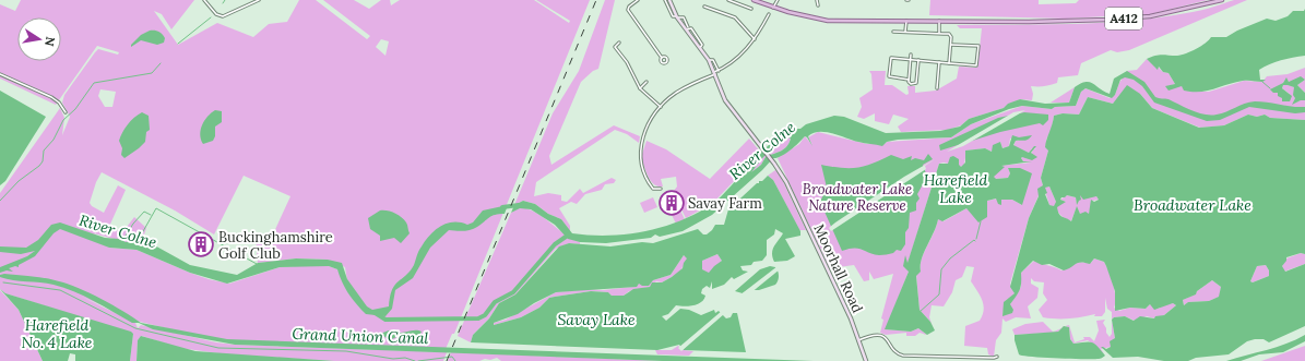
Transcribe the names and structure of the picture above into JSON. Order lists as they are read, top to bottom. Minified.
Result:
{"streets":{"main road":["A412"],"street":["Moorhall Road"]},"water":["River Colne","Harefield Lake","Broadwater Lake","Savay Lake","Harefield No. 4 Lake","Grand Union Canal"],"parks":["Broadwater Lake Nature Reserve"],"places":{"building":["Savay Farm","Buckinghamshire Golf Club"]},"north":"right"}
